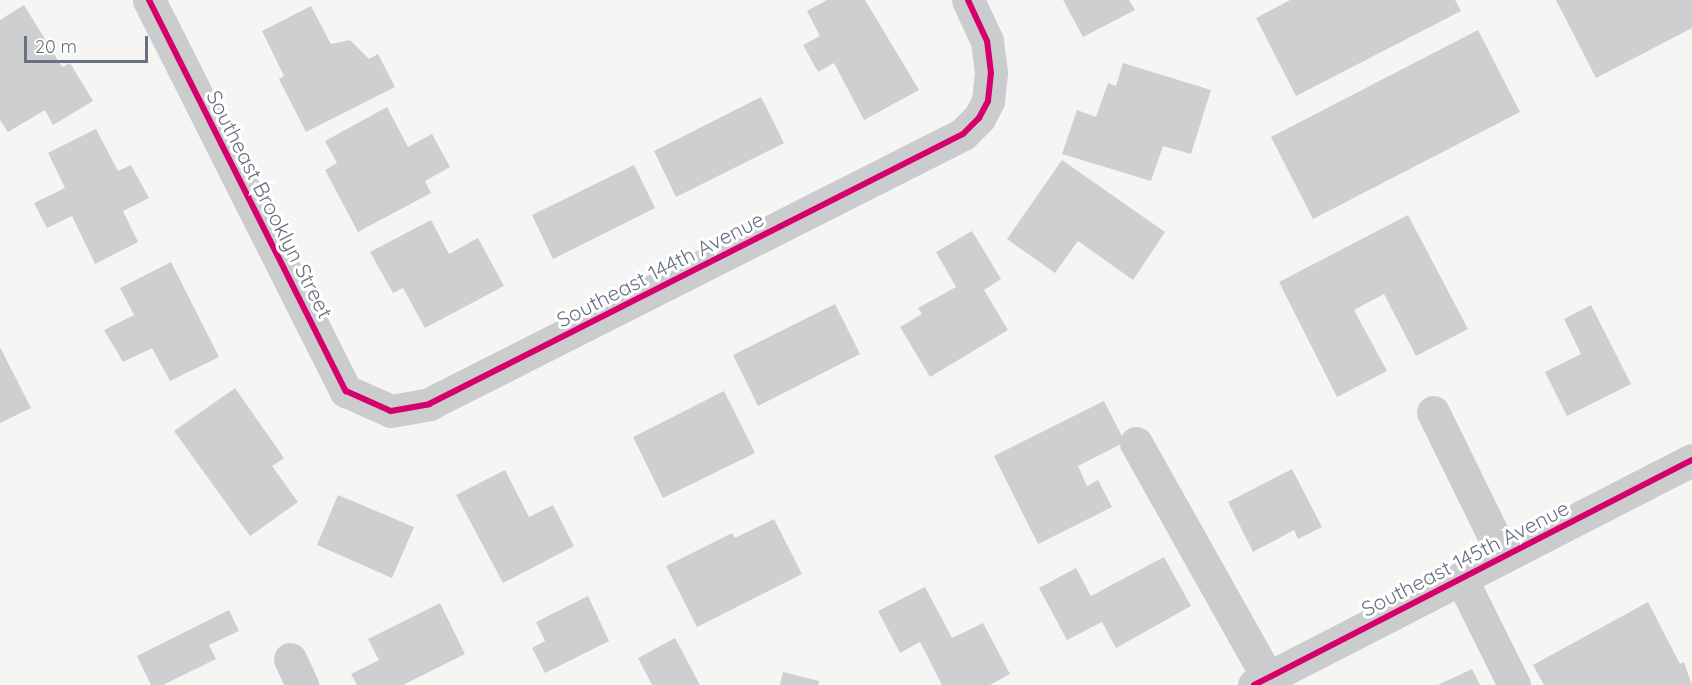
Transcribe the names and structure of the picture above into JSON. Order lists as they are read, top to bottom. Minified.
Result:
{"streets":{"street":["Southeast Brooklyn Street","Southeast 144th Avenue","Southeast 145th Avenue"]},"crossings":[["Southeast Brooklyn Street","Southeast 144th Avenue"]],"scale_bar":"20 m"}
